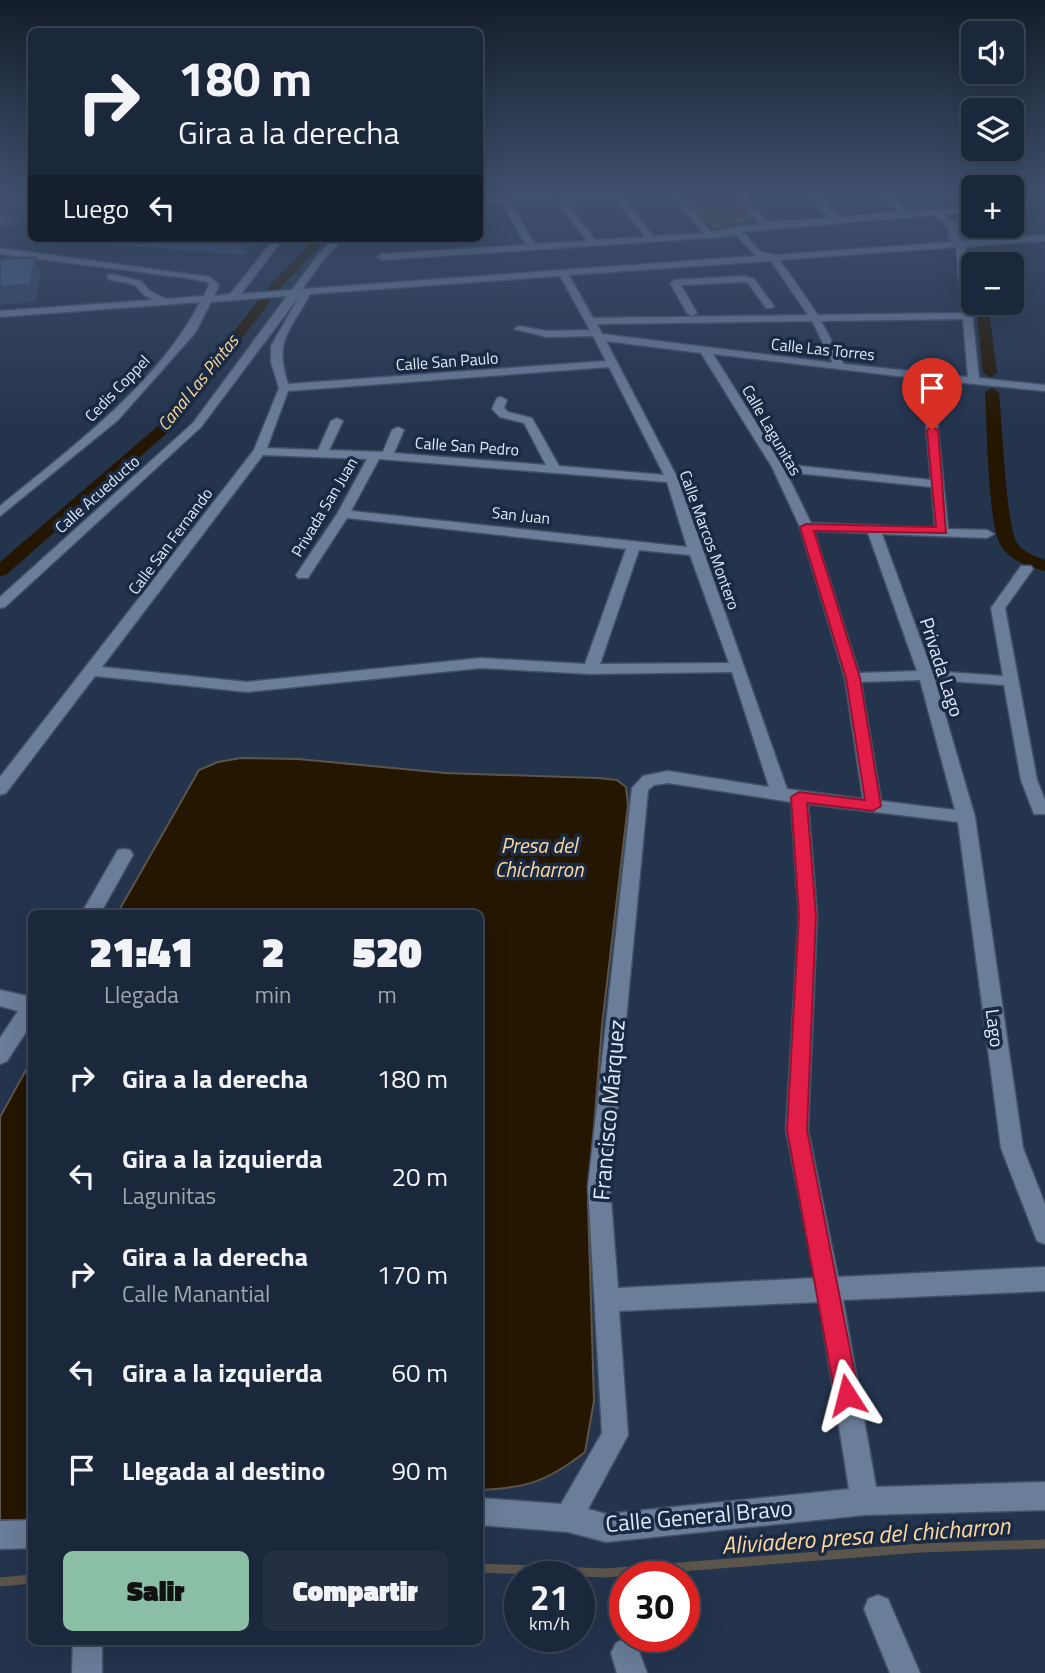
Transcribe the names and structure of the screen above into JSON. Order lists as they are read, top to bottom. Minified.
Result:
{"streets":{"street":["Calle Las Torres","Calle San Paulo","Cedis Coppel","Calle Lagunitas","Calle San Pedro","Calle Acueducto","Privada San Juan","San Juan","Calle Marcos Montero","Calle San Fernando","Privada Lago","Lago","Francisco Márquez","Calle General Bravo"]},"crossings":[["Calle Las Torres","Calle Lagunitas"],["Calle Las Torres","Calle Marcos Montero"],["Calle San Paulo","Calle Marcos Montero"],["Calle San Paulo","Calle San Fernando"],["Calle San Pedro","Privada San Juan"],["Calle San Pedro","Calle Marcos Montero"],["Calle San Pedro","Calle San Fernando"],["Privada San Juan","San Juan"],["San Juan","Calle Marcos Montero"],["Calle Marcos Montero","Francisco Márquez"],["Calle Marcos Montero","Calle General Bravo"],["Privada Lago","Lago"],["Francisco Márquez","Calle General Bravo"]],"water":["Canal Las Pintas","Presa del Chicharron","Aliviadero presa del chicharron"],"page":{"map_buttons":["+","−"],"turn":["180 m","Gira a la derecha"],"then":"Luego","eta":["21:41","Llegada","2","min","520","m"],"list":[{"name":"Gira a la derecha","value":"180 m"},{"name":"Gira a la izquierda","note":"Lagunitas","value":"20 m"},{"name":"Gira a la derecha","note":"Calle Manantial","value":"170 m"},{"name":"Gira a la izquierda","value":"60 m"},{"name":"Llegada al destino","value":"90 m"}],"buttons":["Salir","Compartir"],"speed":"21 km/h","limit":"30"}}
